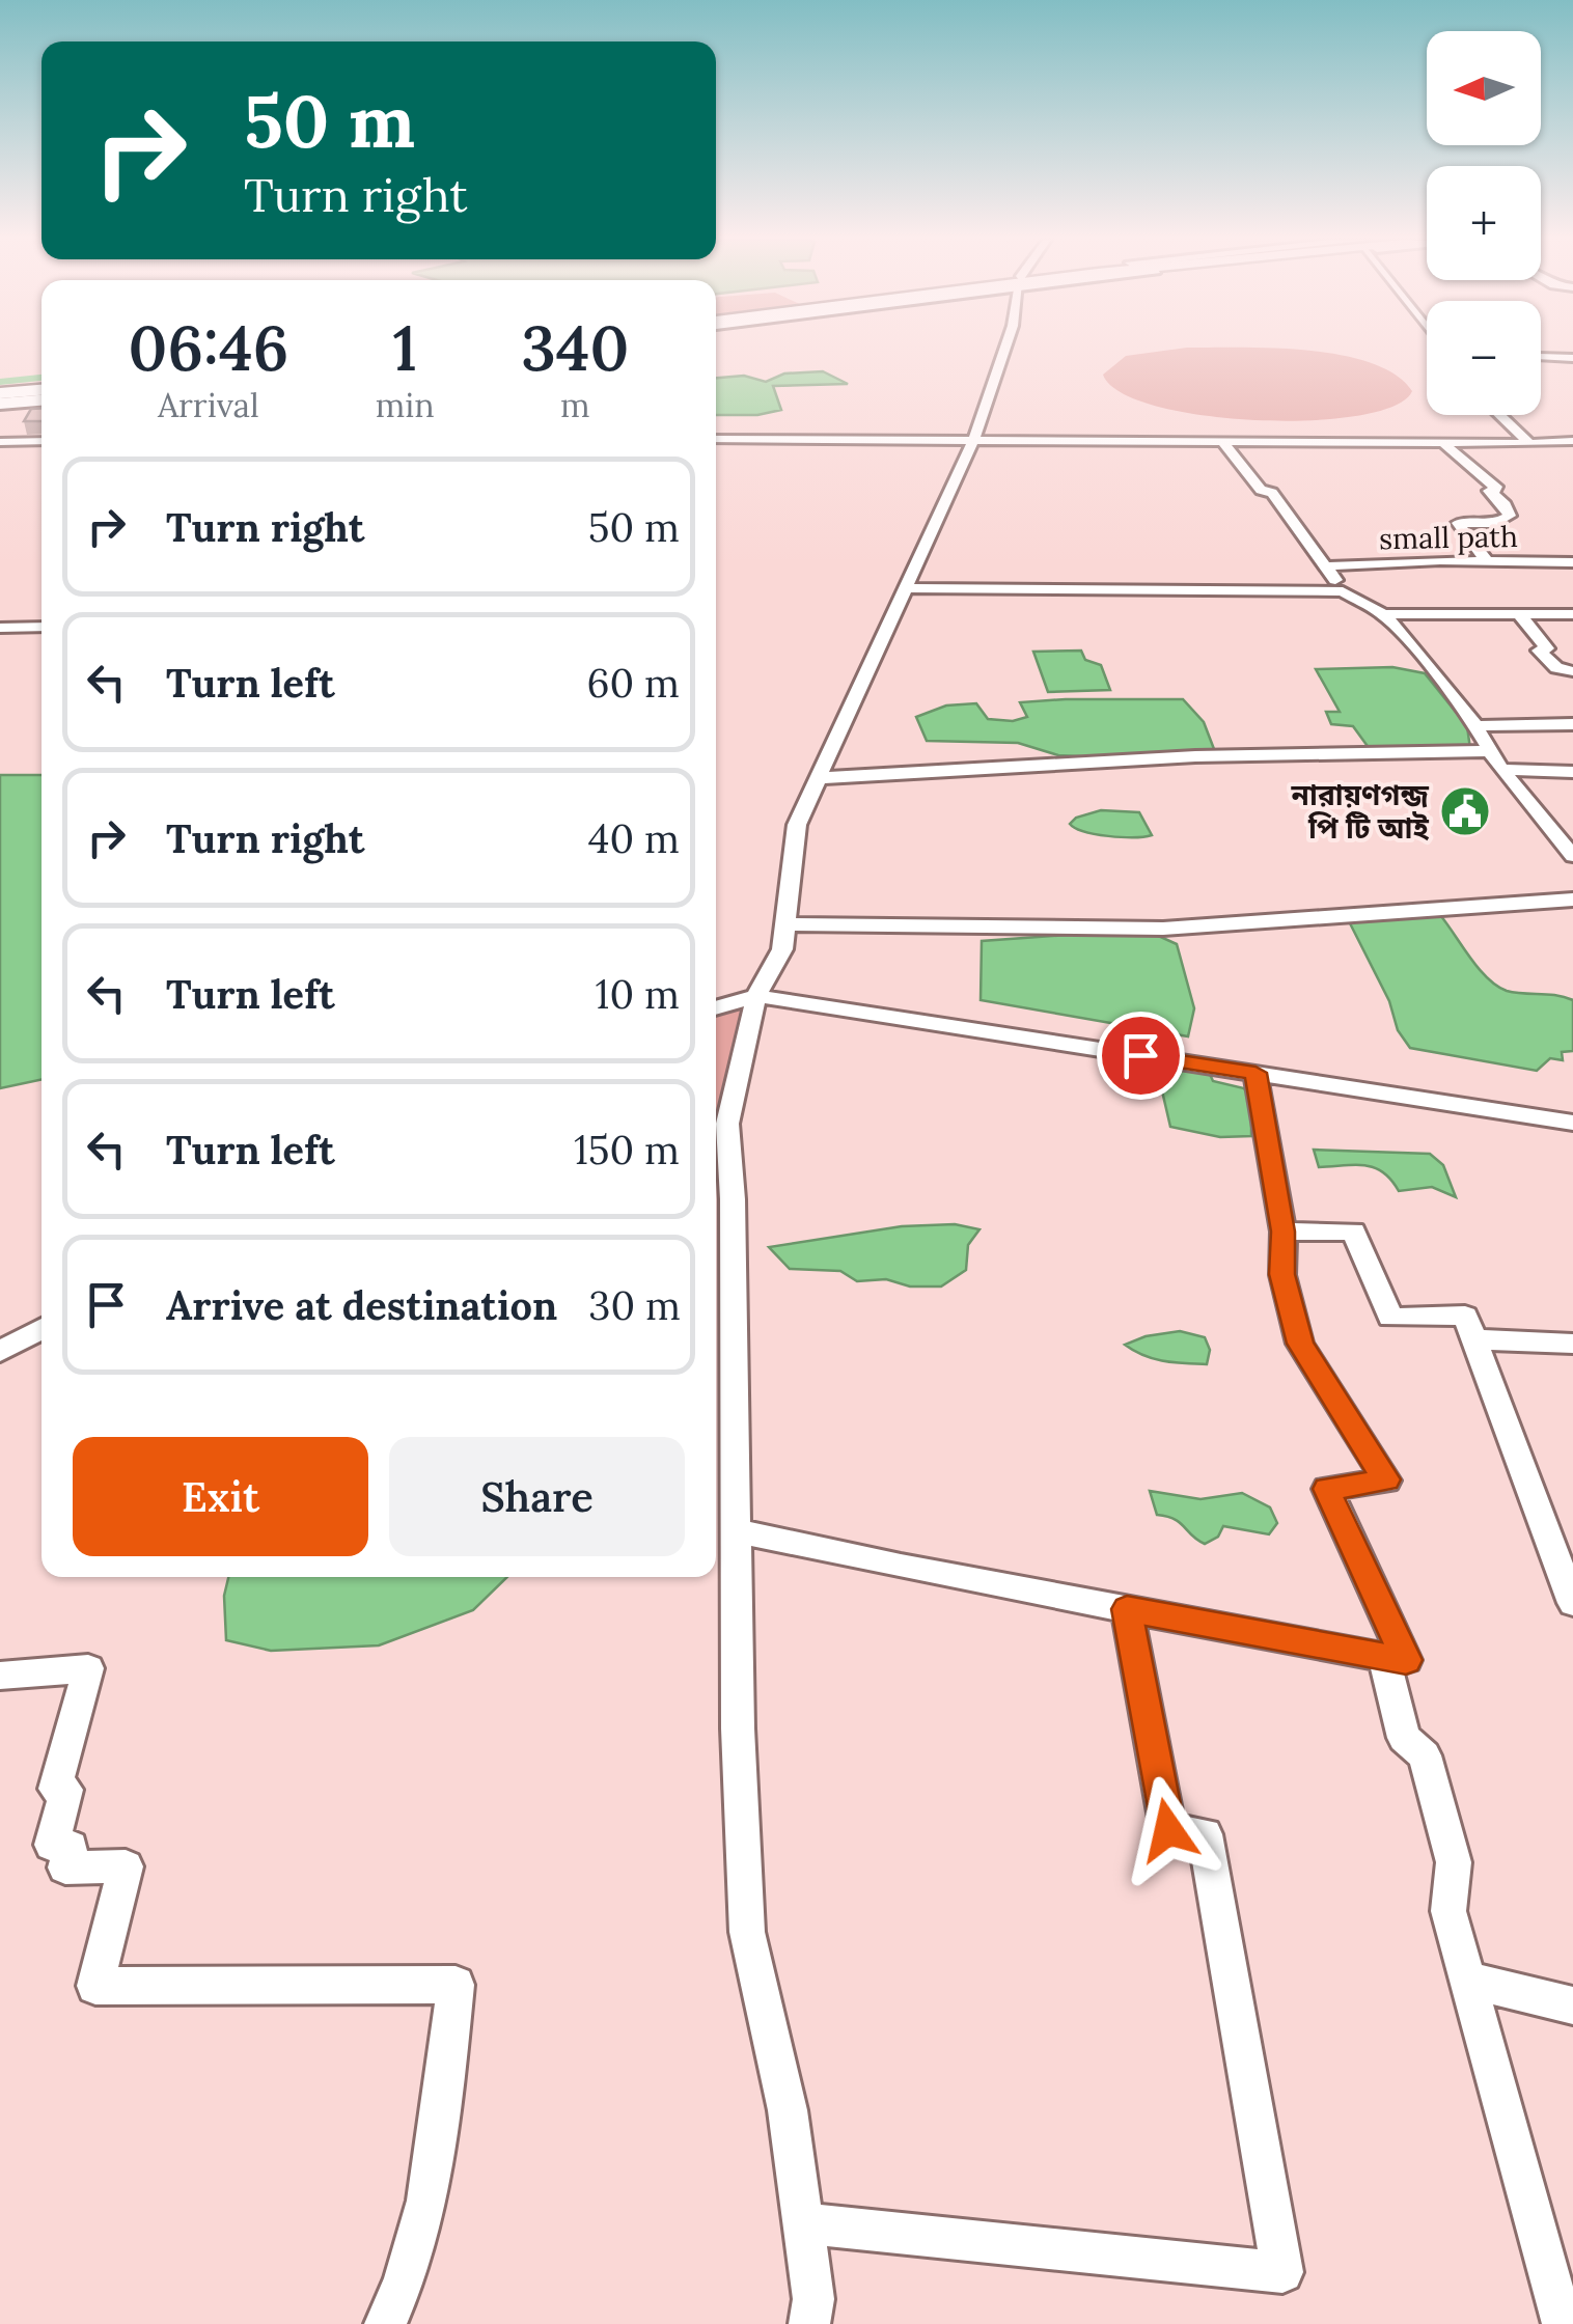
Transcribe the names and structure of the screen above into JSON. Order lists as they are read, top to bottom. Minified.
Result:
{"streets":{"street":["small path"]},"places":{"public building":["নারায়ণগন্জ পি টি আই"]},"north":"left","page":{"map_buttons":["+","−"],"turn":["50 m","Turn right"],"eta":["06:46","Arrival","1","min","340","m"],"list":[{"name":"Turn right","value":"50 m"},{"name":"Turn left","value":"60 m"},{"name":"Turn right","value":"40 m"},{"name":"Turn left","value":"10 m"},{"name":"Turn left","value":"150 m"},{"name":"Arrive at destination","value":"30 m"}],"buttons":["Exit","Share"]}}
